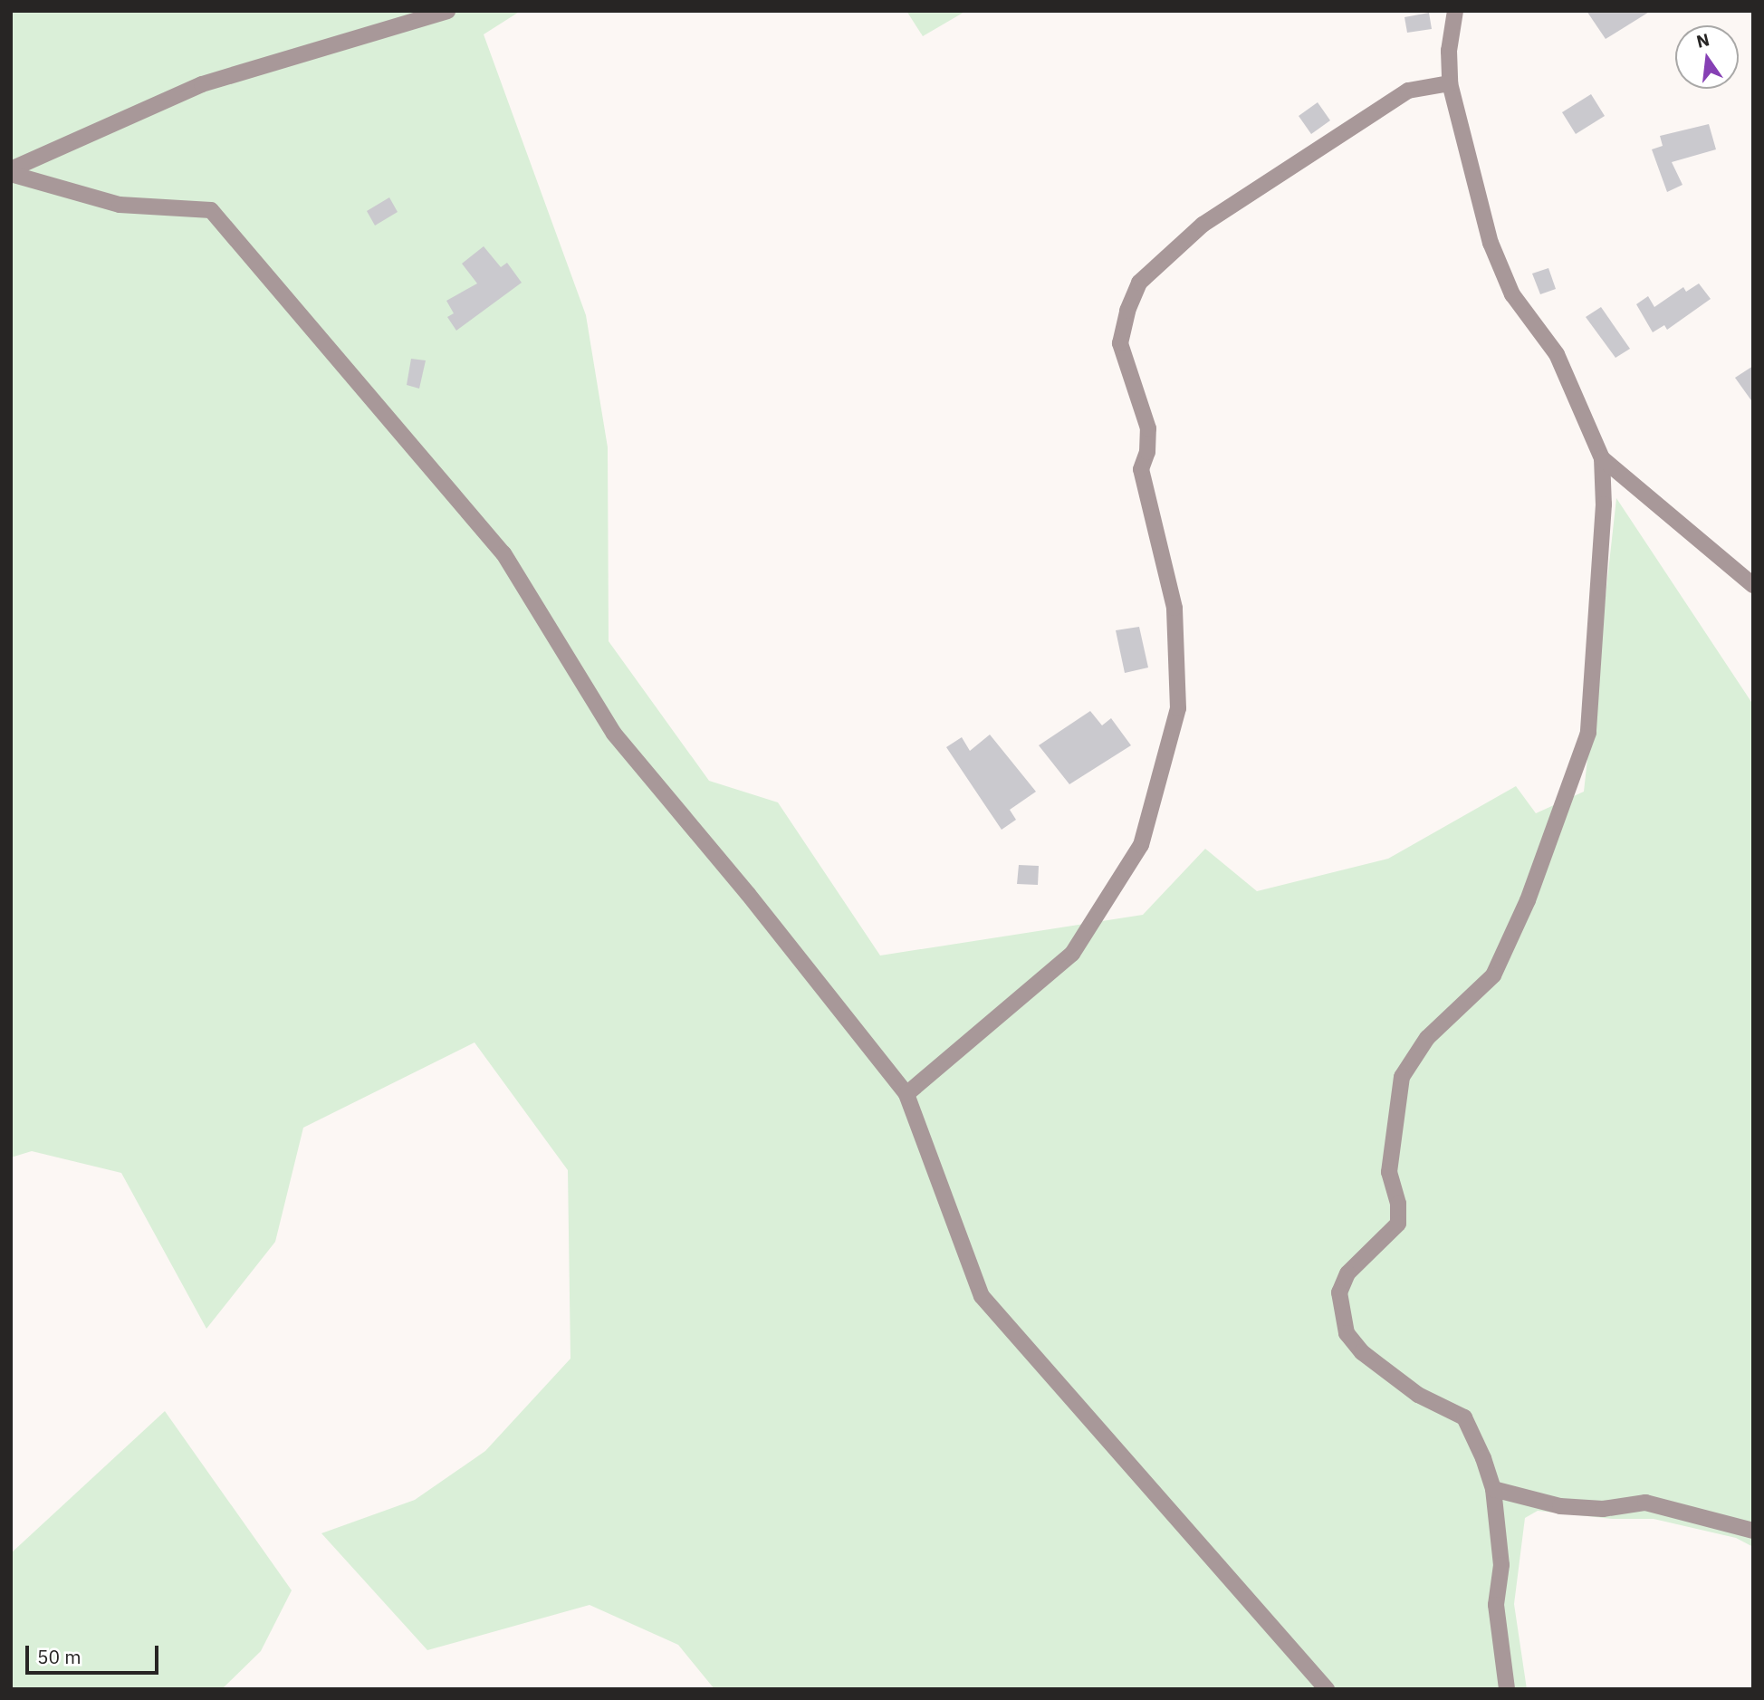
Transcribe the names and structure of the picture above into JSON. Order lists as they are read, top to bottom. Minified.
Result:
{"scale_bar":"50 m","north":"top"}
